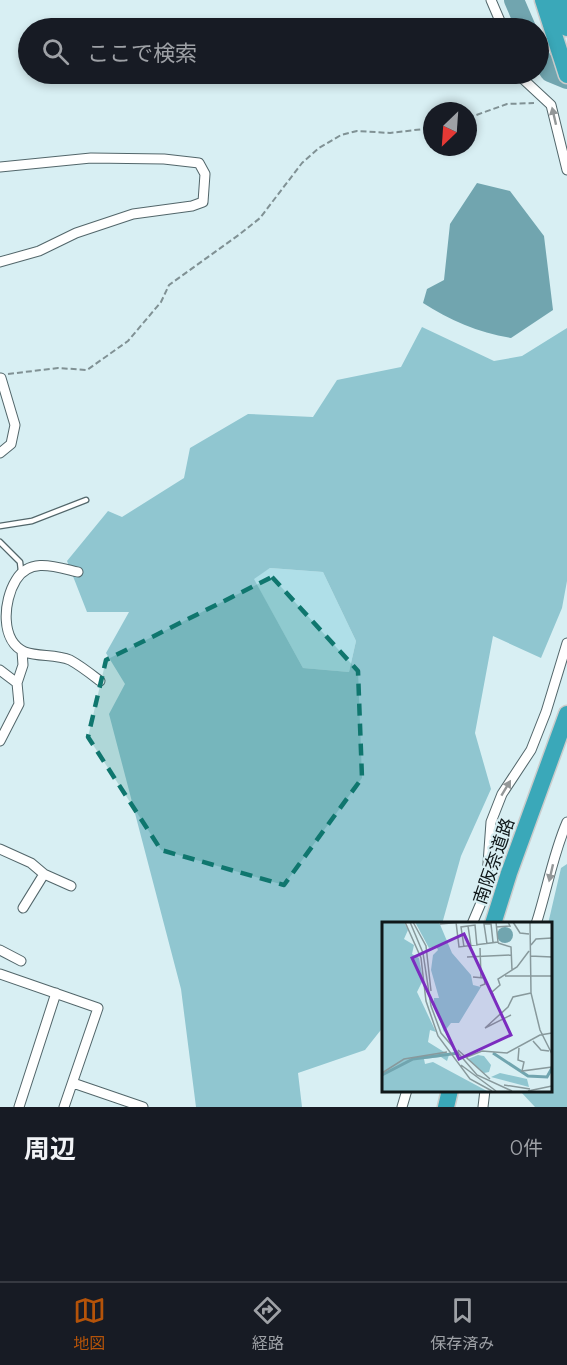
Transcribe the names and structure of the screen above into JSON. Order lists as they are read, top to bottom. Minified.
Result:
{"streets":{"highway":["南阪奈道路"]},"north":"bottom left","page":{"search":"ここで検索","heading":["周辺","0件"],"nav":["地図","経路","保存済み"]}}
